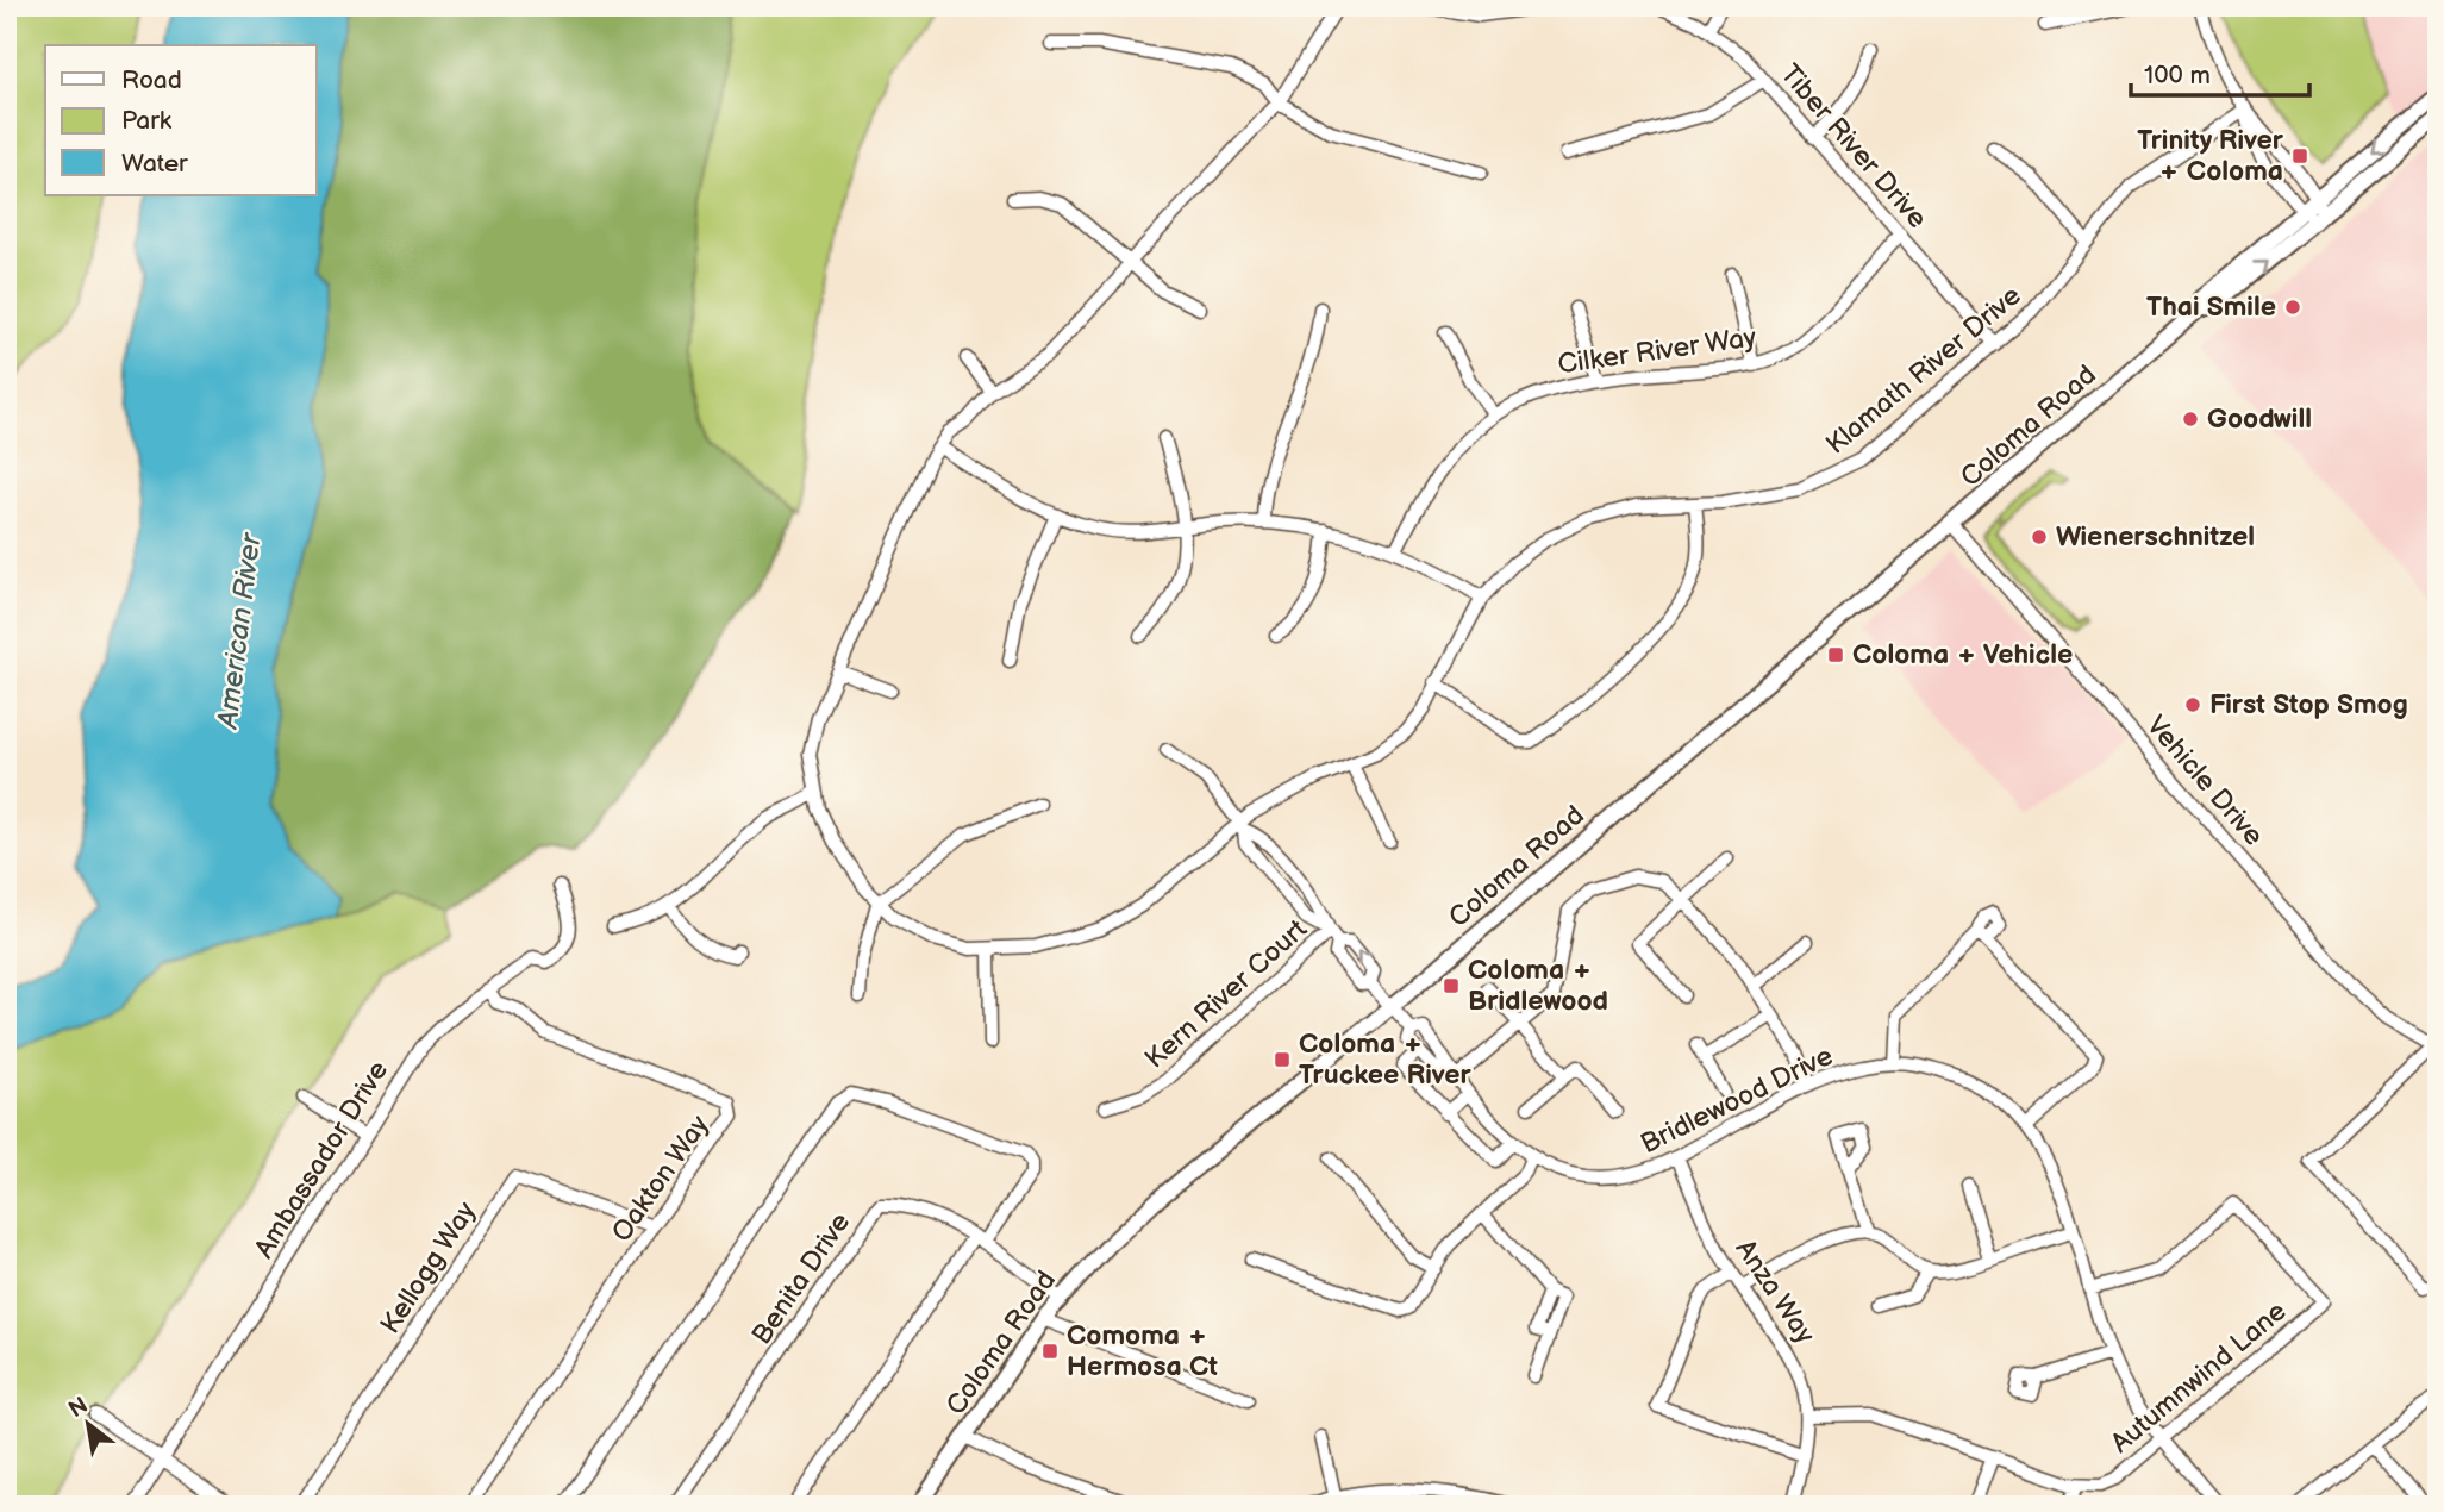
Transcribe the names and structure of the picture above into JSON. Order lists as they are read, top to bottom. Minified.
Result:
{"streets":{"main road":["Coloma Road"],"street":["Tiber River Drive","Cilker River Way","Klamath River Drive","Vehicle Drive","Kern River Court","Bridlewood Drive","Ambassador Drive","Oakton Way","Kellogg Way","Benita Drive","Anza Way","Autumnwind Lane"]},"crossings":[["Tiber River Drive","Cilker River Way"],["Tiber River Drive","Klamath River Drive"],["Coloma Road","Vehicle Drive"],["Coloma Road","Bridlewood Drive"],["Coloma Road","Benita Drive"],["Bridlewood Drive","Anza Way"],["Bridlewood Drive","Autumnwind Lane"],["Ambassador Drive","Oakton Way"],["Oakton Way","Kellogg Way"]],"water":["American River"],"places":{"transit":["Trinity River + Coloma","Coloma + Vehicle","Coloma + Bridlewood","Coloma + Truckee River","Comoma + Hermosa Ct"],"other":["Thai Smile","Goodwill","Wienerschnitzel","First Stop Smog"]},"legend":["Road","Park","Water"],"scale_bar":"100 m","north":"top left"}
